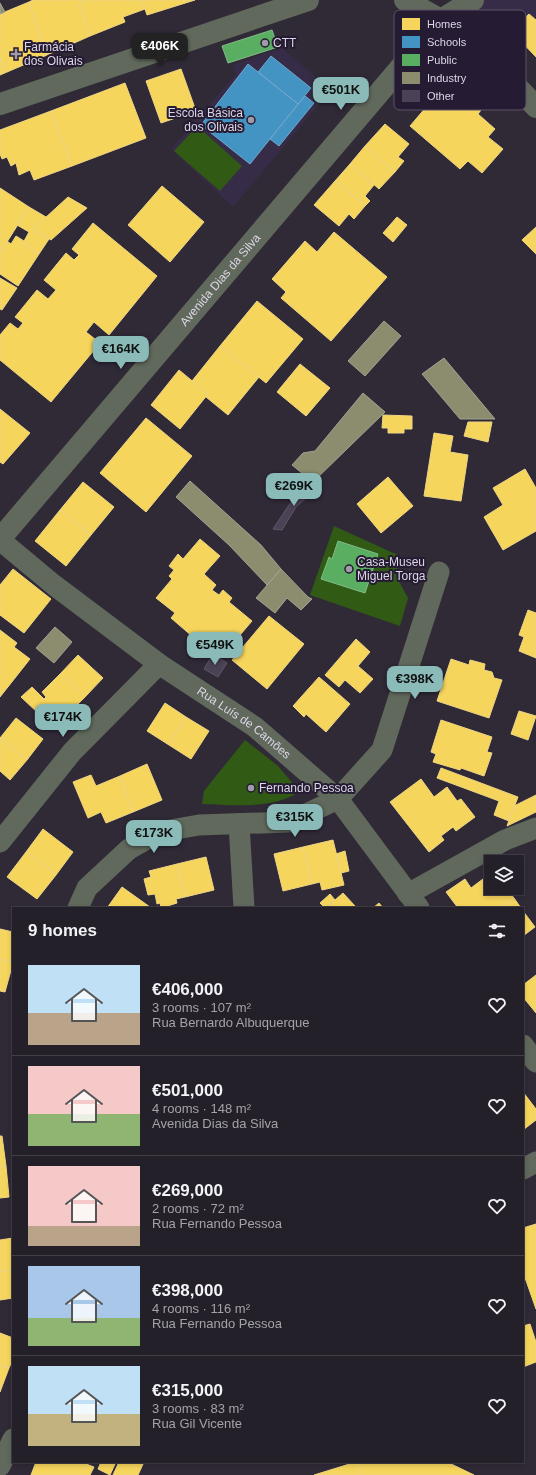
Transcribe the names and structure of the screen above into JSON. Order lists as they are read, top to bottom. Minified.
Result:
{"streets":{"street":["Avenida Dias da Silva","Rua Luís de Camões"]},"crossings":[["Avenida Dias da Silva","Rua Luís de Camões"]],"places":{"other":["CTT","Escola Básica dos Olivais","Casa-Museu Miguel Torga","Fernando Pessoa"],"health":["Farmácia dos Olivais"]},"legend":["Homes","Schools","Public","Industry","Other"],"page":{"price":["€406K","€501K","€164K","€269K","€549K","€398K","€174K","€315K","€173K"],"heading":"9 homes","list":[{"name":"€406,000","note":"3 rooms · 107 m² · Rua Bernardo Albuquerque"},{"name":"€501,000","note":"4 rooms · 148 m² · Avenida Dias da Silva"},{"name":"€269,000","note":"2 rooms · 72 m² · Rua Fernando Pessoa"},{"name":"€398,000","note":"4 rooms · 116 m² · Rua Fernando Pessoa"},{"name":"€315,000","note":"3 rooms · 83 m² · Rua Gil Vicente"}]}}
